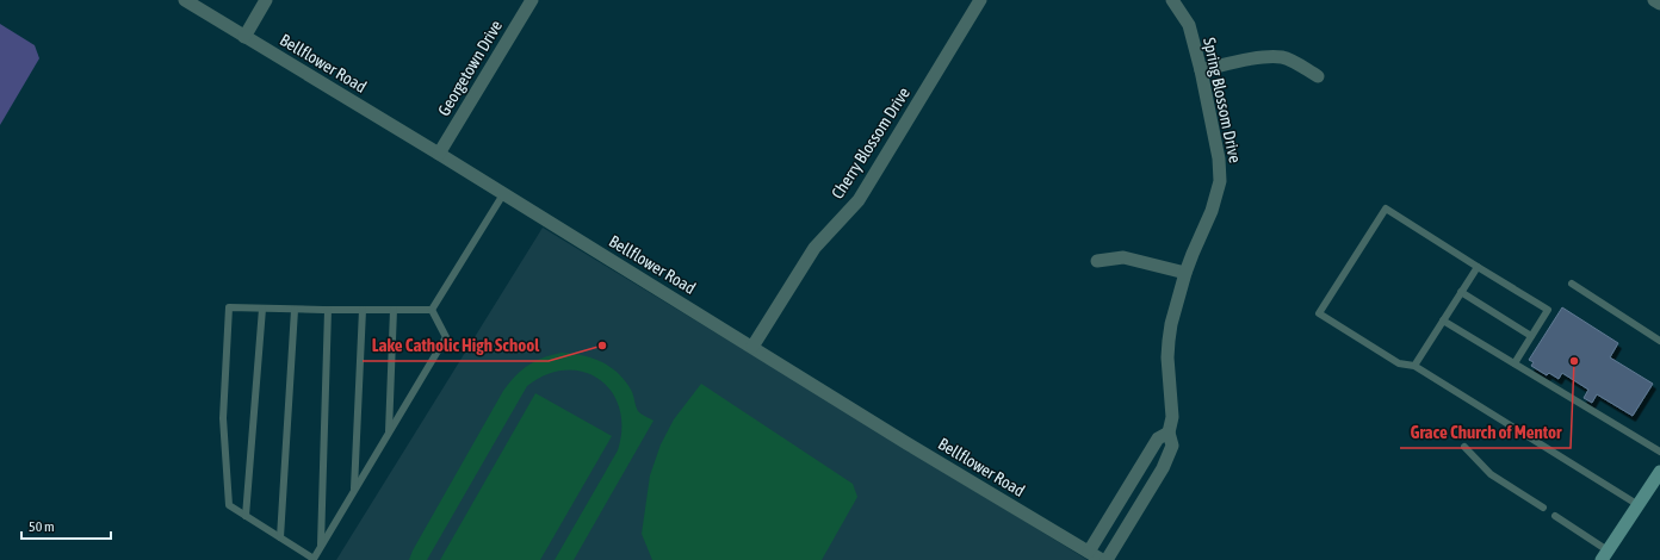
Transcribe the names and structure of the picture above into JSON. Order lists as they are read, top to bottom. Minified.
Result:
{"streets":{"street":["Bellflower Road","Georgetown Drive","Spring Blossom Drive","Cherry Blossom Drive"]},"crossings":[["Bellflower Road","Georgetown Drive"],["Bellflower Road","Cherry Blossom Drive"]],"places":["Lake Catholic High School","Grace Church of Mentor"],"scale_bar":"50 m"}
